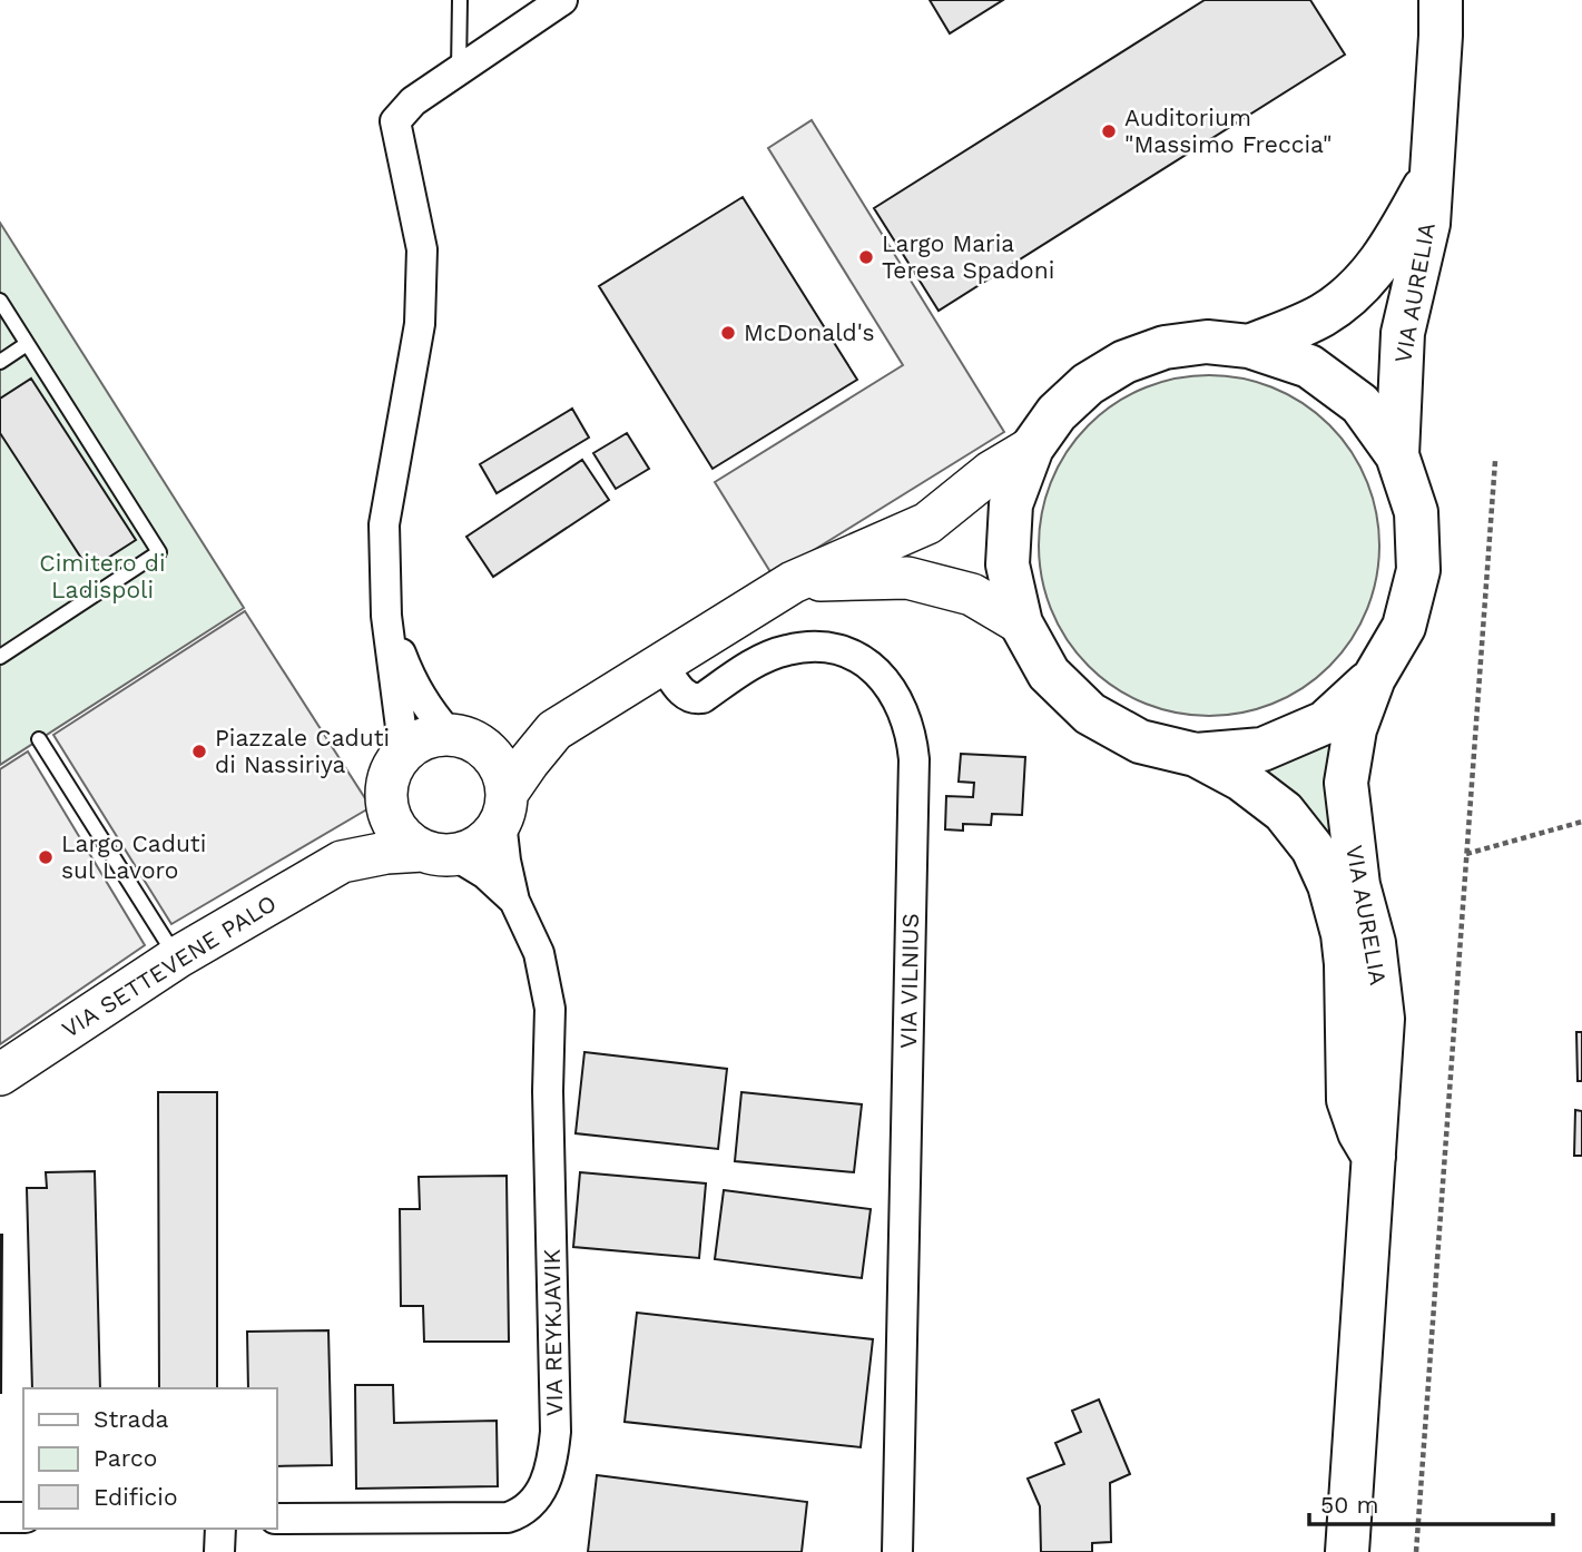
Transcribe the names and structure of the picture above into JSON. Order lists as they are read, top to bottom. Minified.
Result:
{"streets":{"main road":["VIA AURELIA"],"street":["VIA SETTEVENE PALO","VIA VILNIUS","VIA REYKJAVIK"]},"crossings":[["VIA AURELIA","VIA SETTEVENE PALO"],["VIA SETTEVENE PALO","VIA VILNIUS"],["VIA SETTEVENE PALO","VIA REYKJAVIK"]],"parks":["Cimitero di Ladispoli"],"places":["Auditorium \"Massimo Freccia\"","Largo Maria Teresa Spadoni","McDonald's","Piazzale Caduti di Nassiriya","Largo Caduti sul Lavoro"],"legend":["Strada","Parco","Edificio"],"scale_bar":"50 m"}
